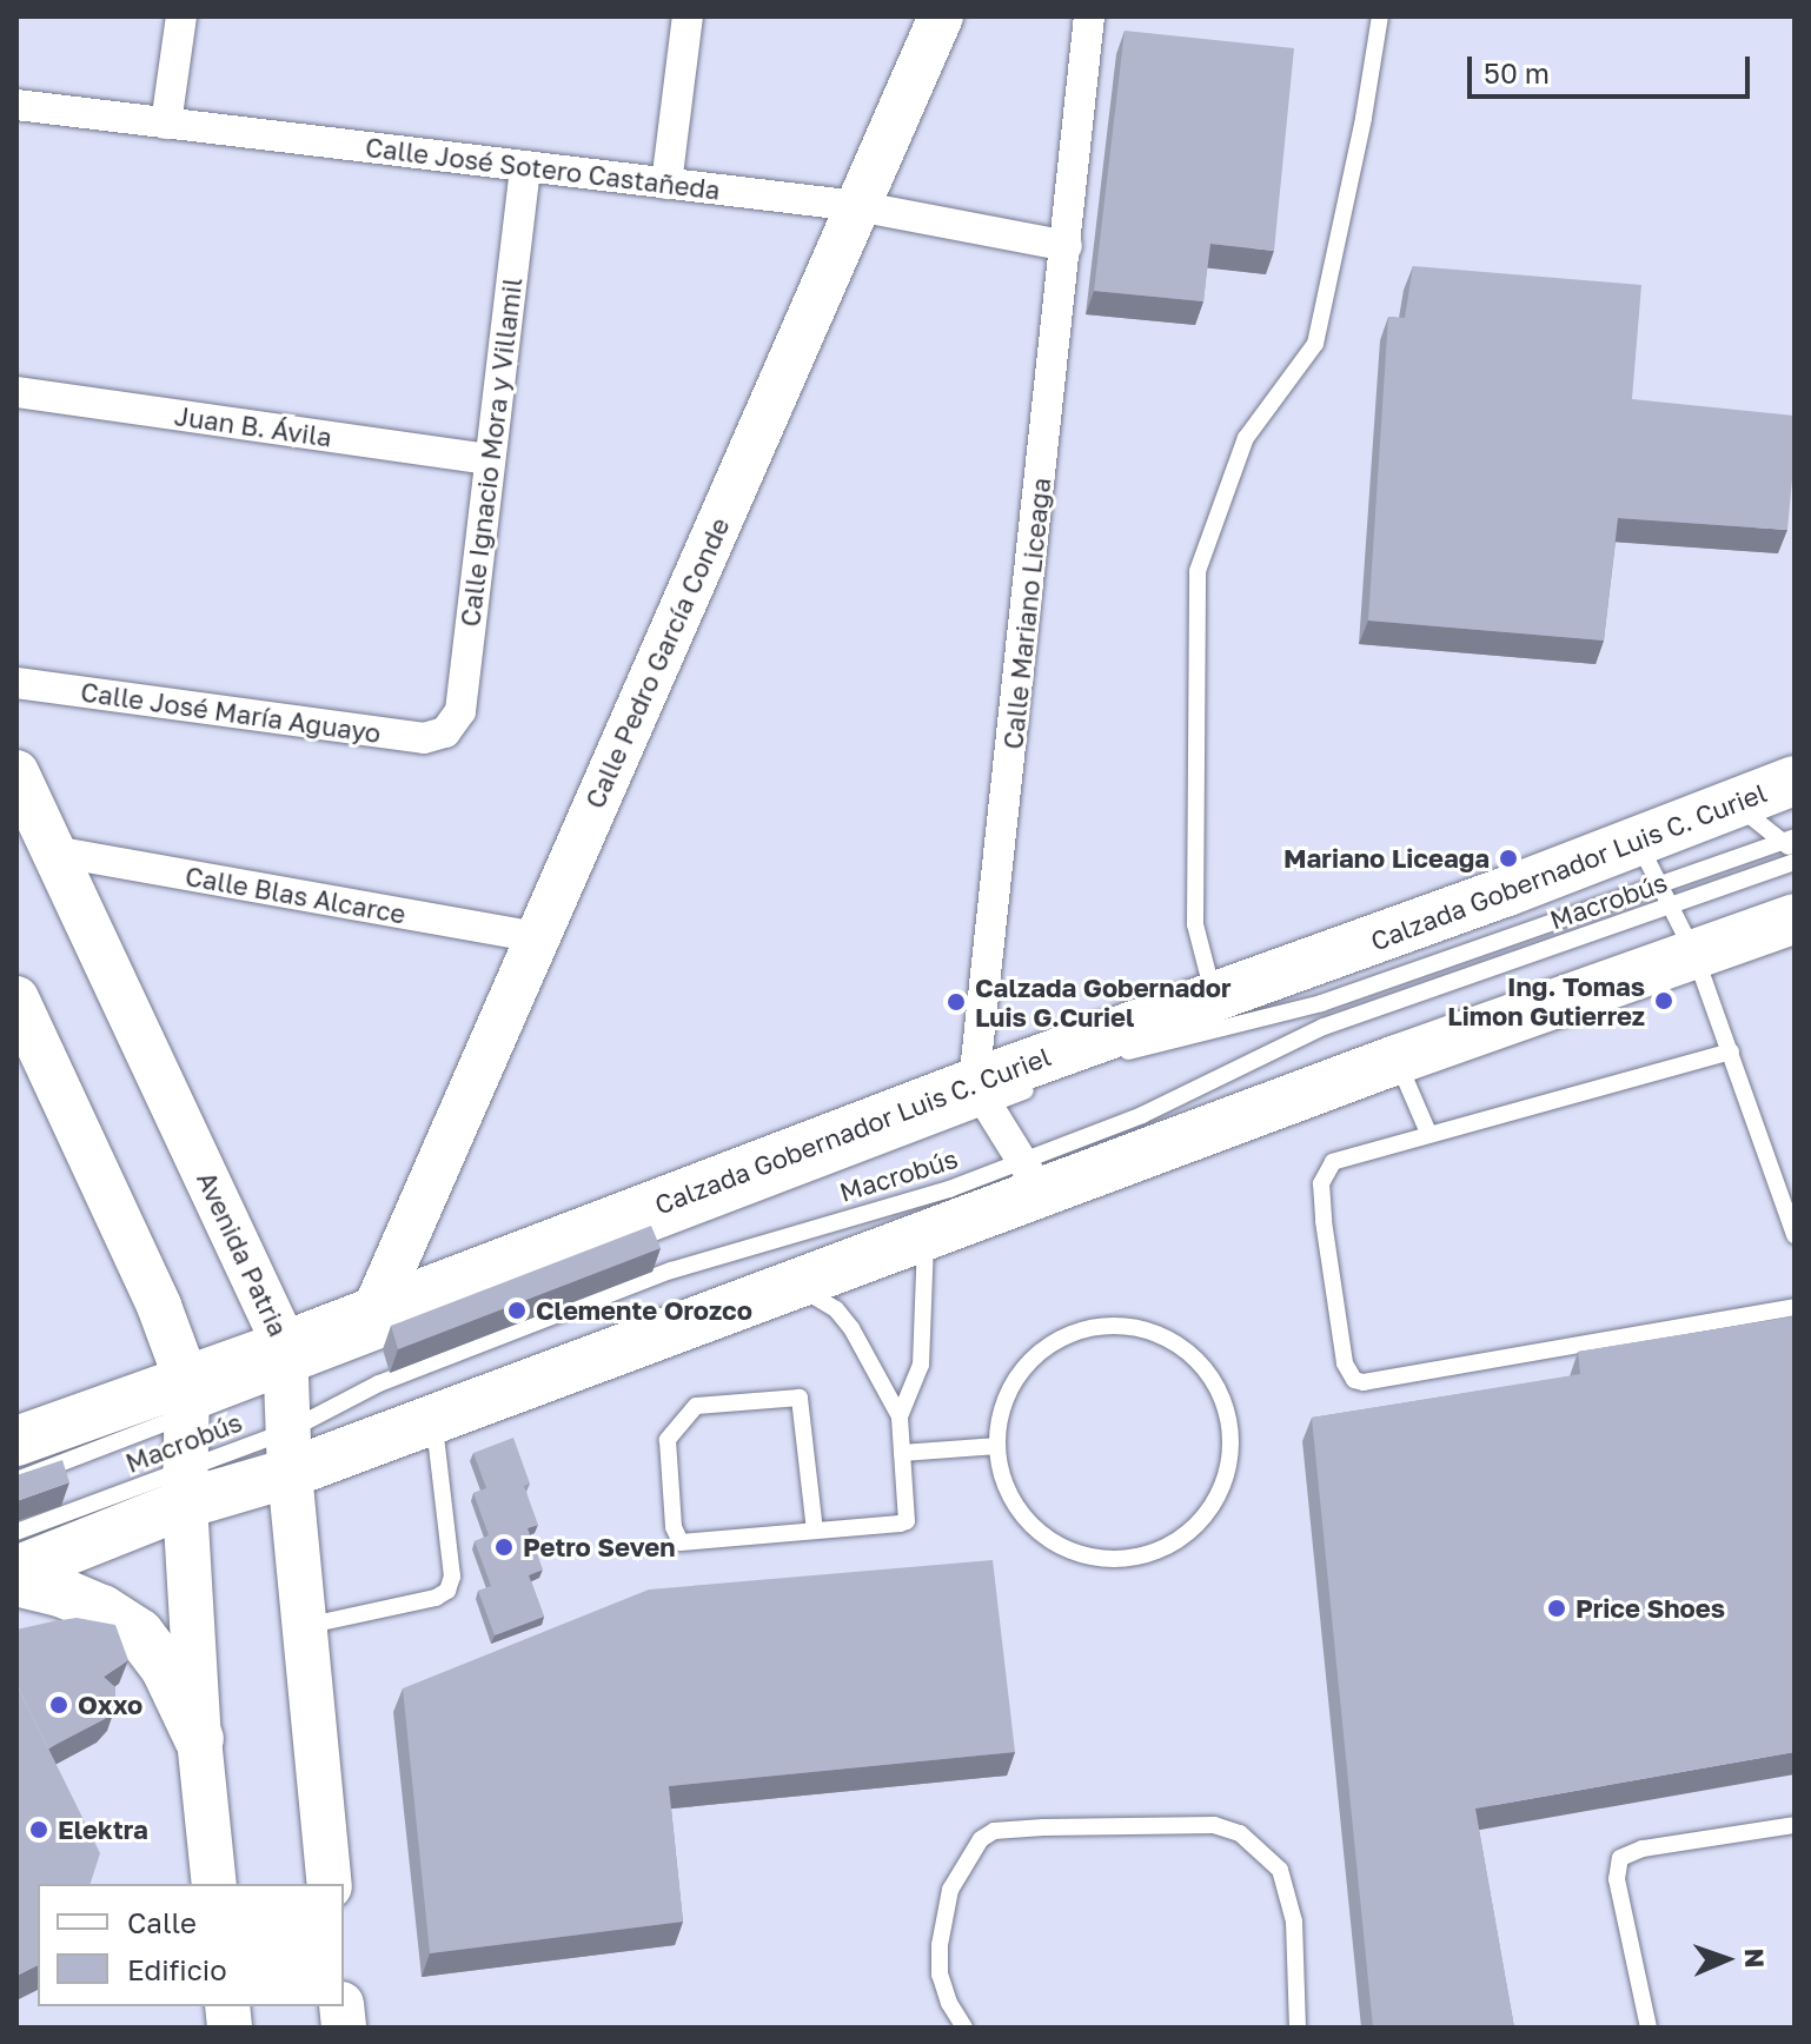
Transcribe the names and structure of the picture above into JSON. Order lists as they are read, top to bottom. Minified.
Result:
{"streets":{"main road":["Calzada Gobernador Luis C. Curiel"],"street":["Calle José Sotero Castañeda","Juan B. Ávila","Calle Ignacio Mora y Villamil","Calle Mariano Liceaga","Calle Pedro García Conde","Calle José María Aguayo","Calle Blas Alcarce","Avenida Patria"],"lane":["Macrobús"]},"crossings":[["Calle José Sotero Castañeda","Calle Ignacio Mora y Villamil"],["Calle José Sotero Castañeda","Calle Mariano Liceaga"],["Calle José Sotero Castañeda","Calle Pedro García Conde"],["Juan B. Ávila","Calle Ignacio Mora y Villamil"],["Calle Ignacio Mora y Villamil","Calle José María Aguayo"],["Calle Mariano Liceaga","Calzada Gobernador Luis C. Curiel"],["Calle Mariano Liceaga","Macrobús"],["Calle Pedro García Conde","Calzada Gobernador Luis C. Curiel"],["Calle Pedro García Conde","Calle Blas Alcarce"],["Calzada Gobernador Luis C. Curiel","Macrobús"],["Calzada Gobernador Luis C. Curiel","Avenida Patria"],["Calle Blas Alcarce","Avenida Patria"],["Macrobús","Avenida Patria"]],"places":["Mariano Liceaga","Ing. Tomas Limon Gutierrez","Calzada Gobernador Luis G.Curiel","Clemente Orozco","Petro Seven","Price Shoes","Oxxo","Elektra"],"legend":["Calle","Edificio"],"scale_bar":"50 m","north":"right"}
